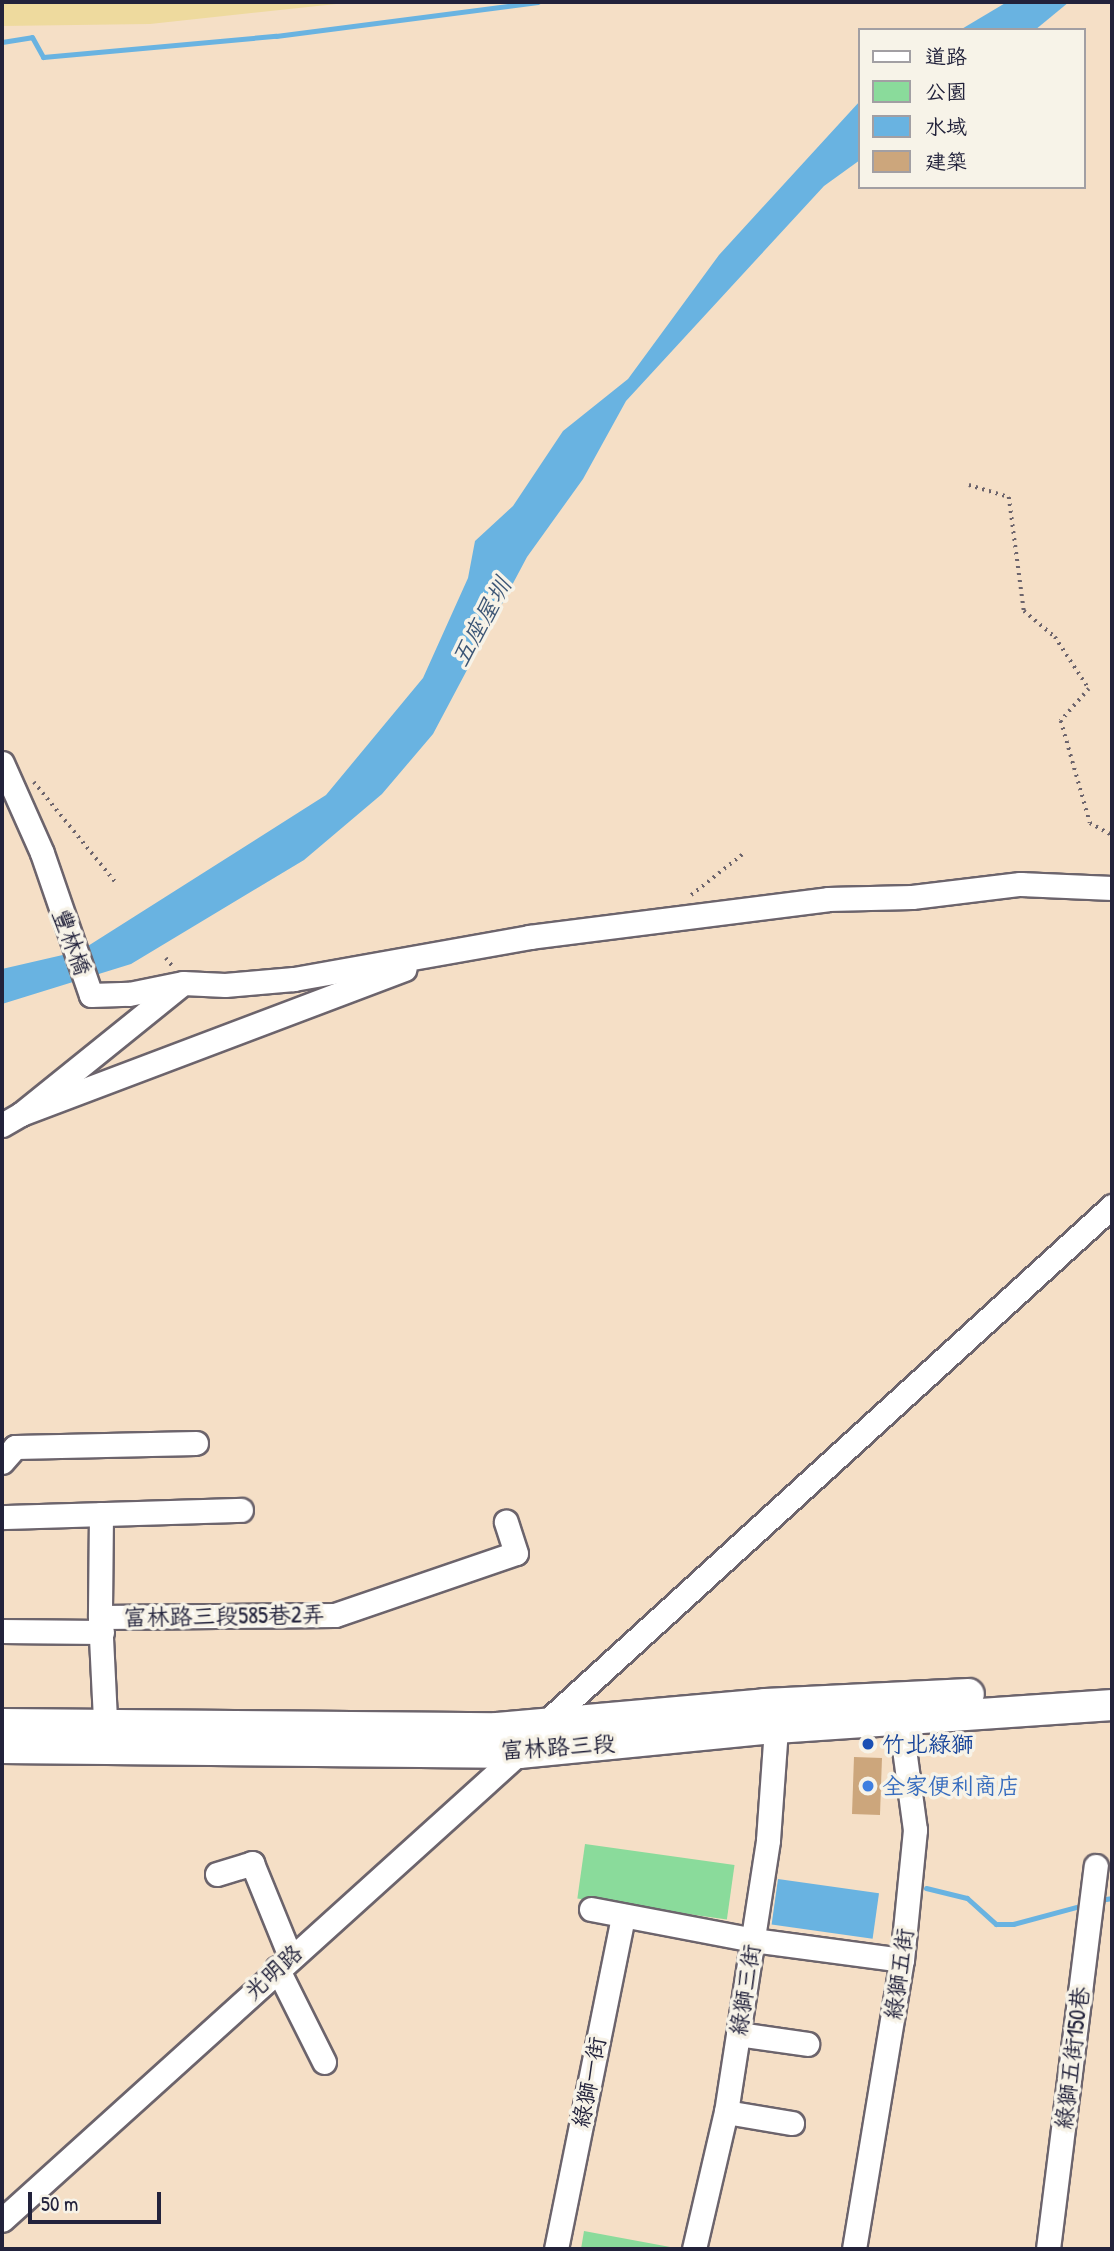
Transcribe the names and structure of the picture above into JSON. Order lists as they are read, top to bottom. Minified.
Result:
{"streets":{"main road":["富林路三段"],"street":["豐林橋","富林路三段585巷2弄","光明路","綠獅五街","綠獅三街","綠獅五街150巷","綠獅一街"]},"crossings":[["富林路三段","光明路"],["富林路三段","綠獅五街"],["富林路三段","綠獅三街"]],"water":["五座屋圳"],"places":["竹北綠獅","全家便利商店"],"legend":["道路","公園","水域","建築"],"scale_bar":"50 m"}
